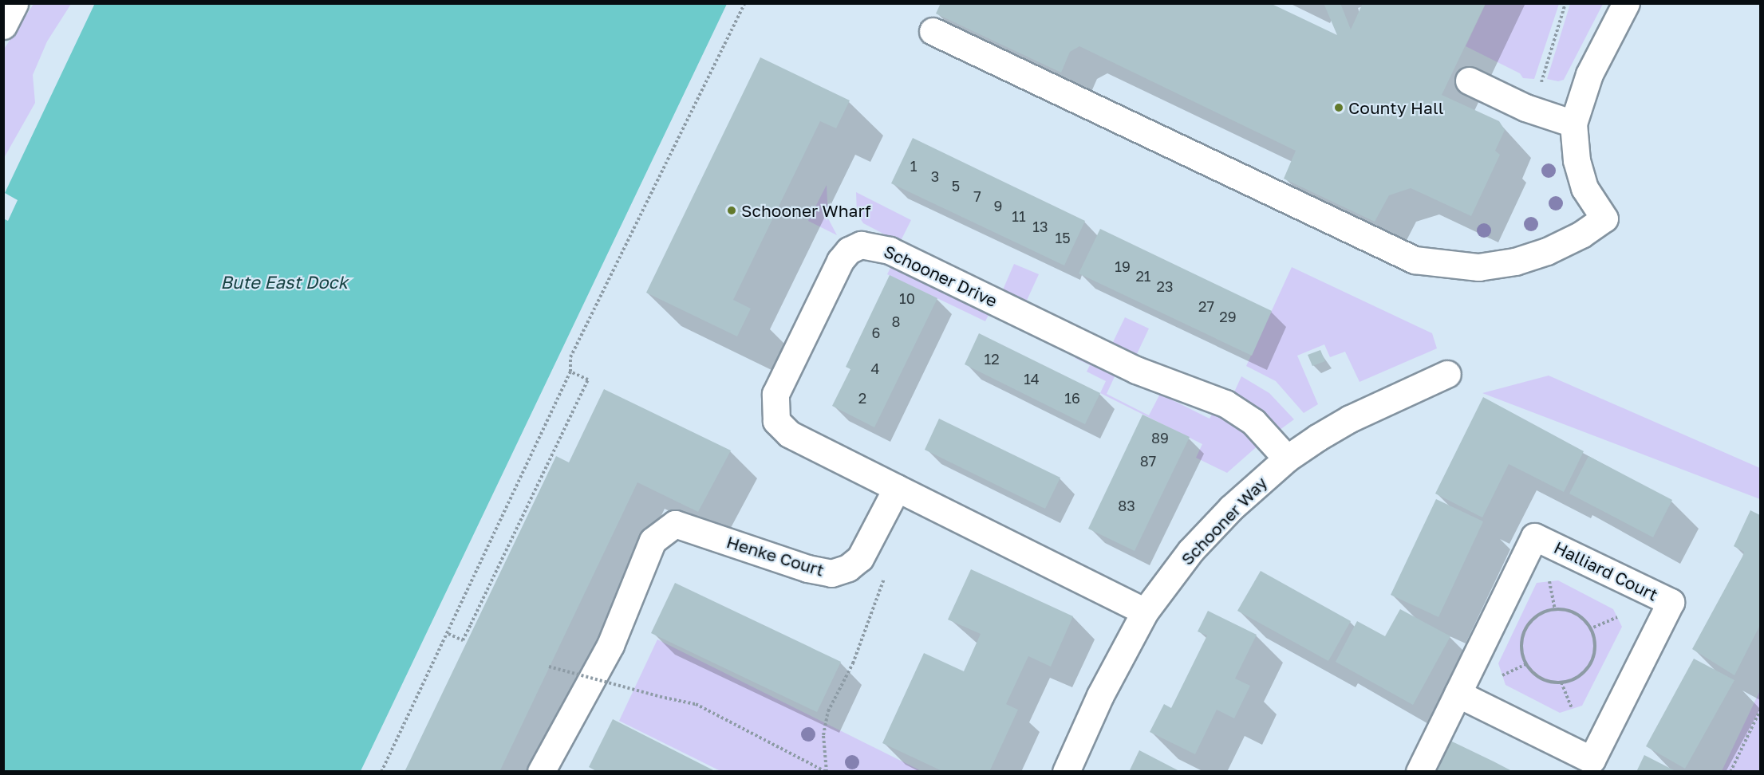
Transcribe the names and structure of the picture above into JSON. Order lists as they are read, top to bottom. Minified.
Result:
{"streets":{"street":["Schooner Drive","Schooner Way","Henke Court","Halliard Court"]},"crossings":[["Schooner Drive","Schooner Way"],["Schooner Drive","Henke Court"]],"water":["Bute East Dock"],"places":["County Hall","Schooner Wharf"],"house_numbers":["1","3","5","7","9","11","13","15","19","21","23","10","27","29","8","6","12","4","14","2","16","89","87","83"]}
